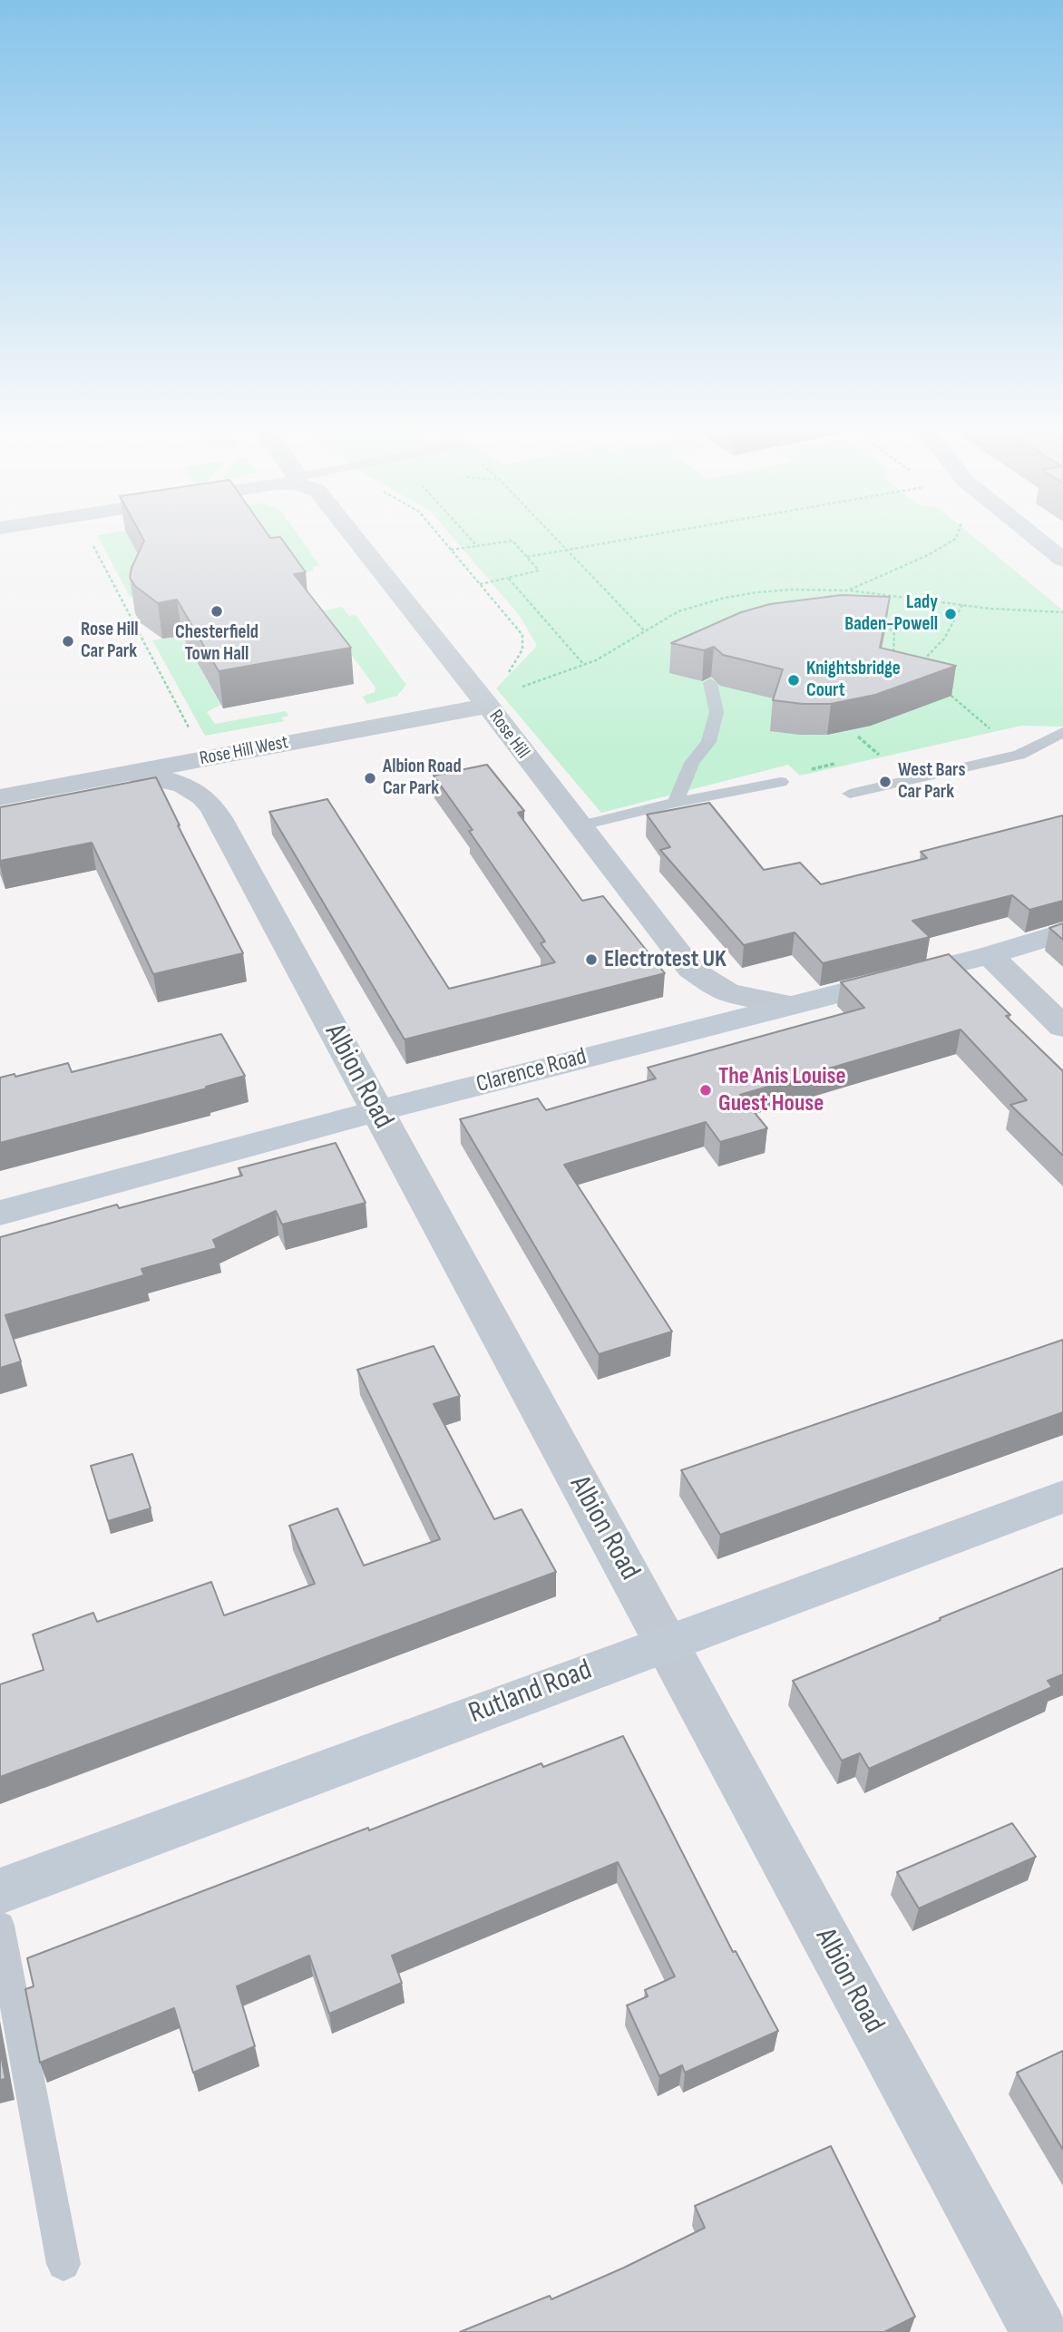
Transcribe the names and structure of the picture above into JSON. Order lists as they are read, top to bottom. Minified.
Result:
{"streets":{"street":["Rose Hill","Rose Hill West","Clarence Road","Albion Road","Rutland Road"]},"crossings":[["Rose Hill","Rose Hill West"],["Rose Hill","Clarence Road"],["Rose Hill West","Albion Road"],["Clarence Road","Albion Road"],["Albion Road","Rutland Road"]],"places":["Chesterfield Town Hall","Lady Baden-Powell","Rose Hill Car Park","Knightsbridge Court","Albion Road Car Park","West Bars Car Park","Electrotest UK","The Anis Louise Guest House"]}
